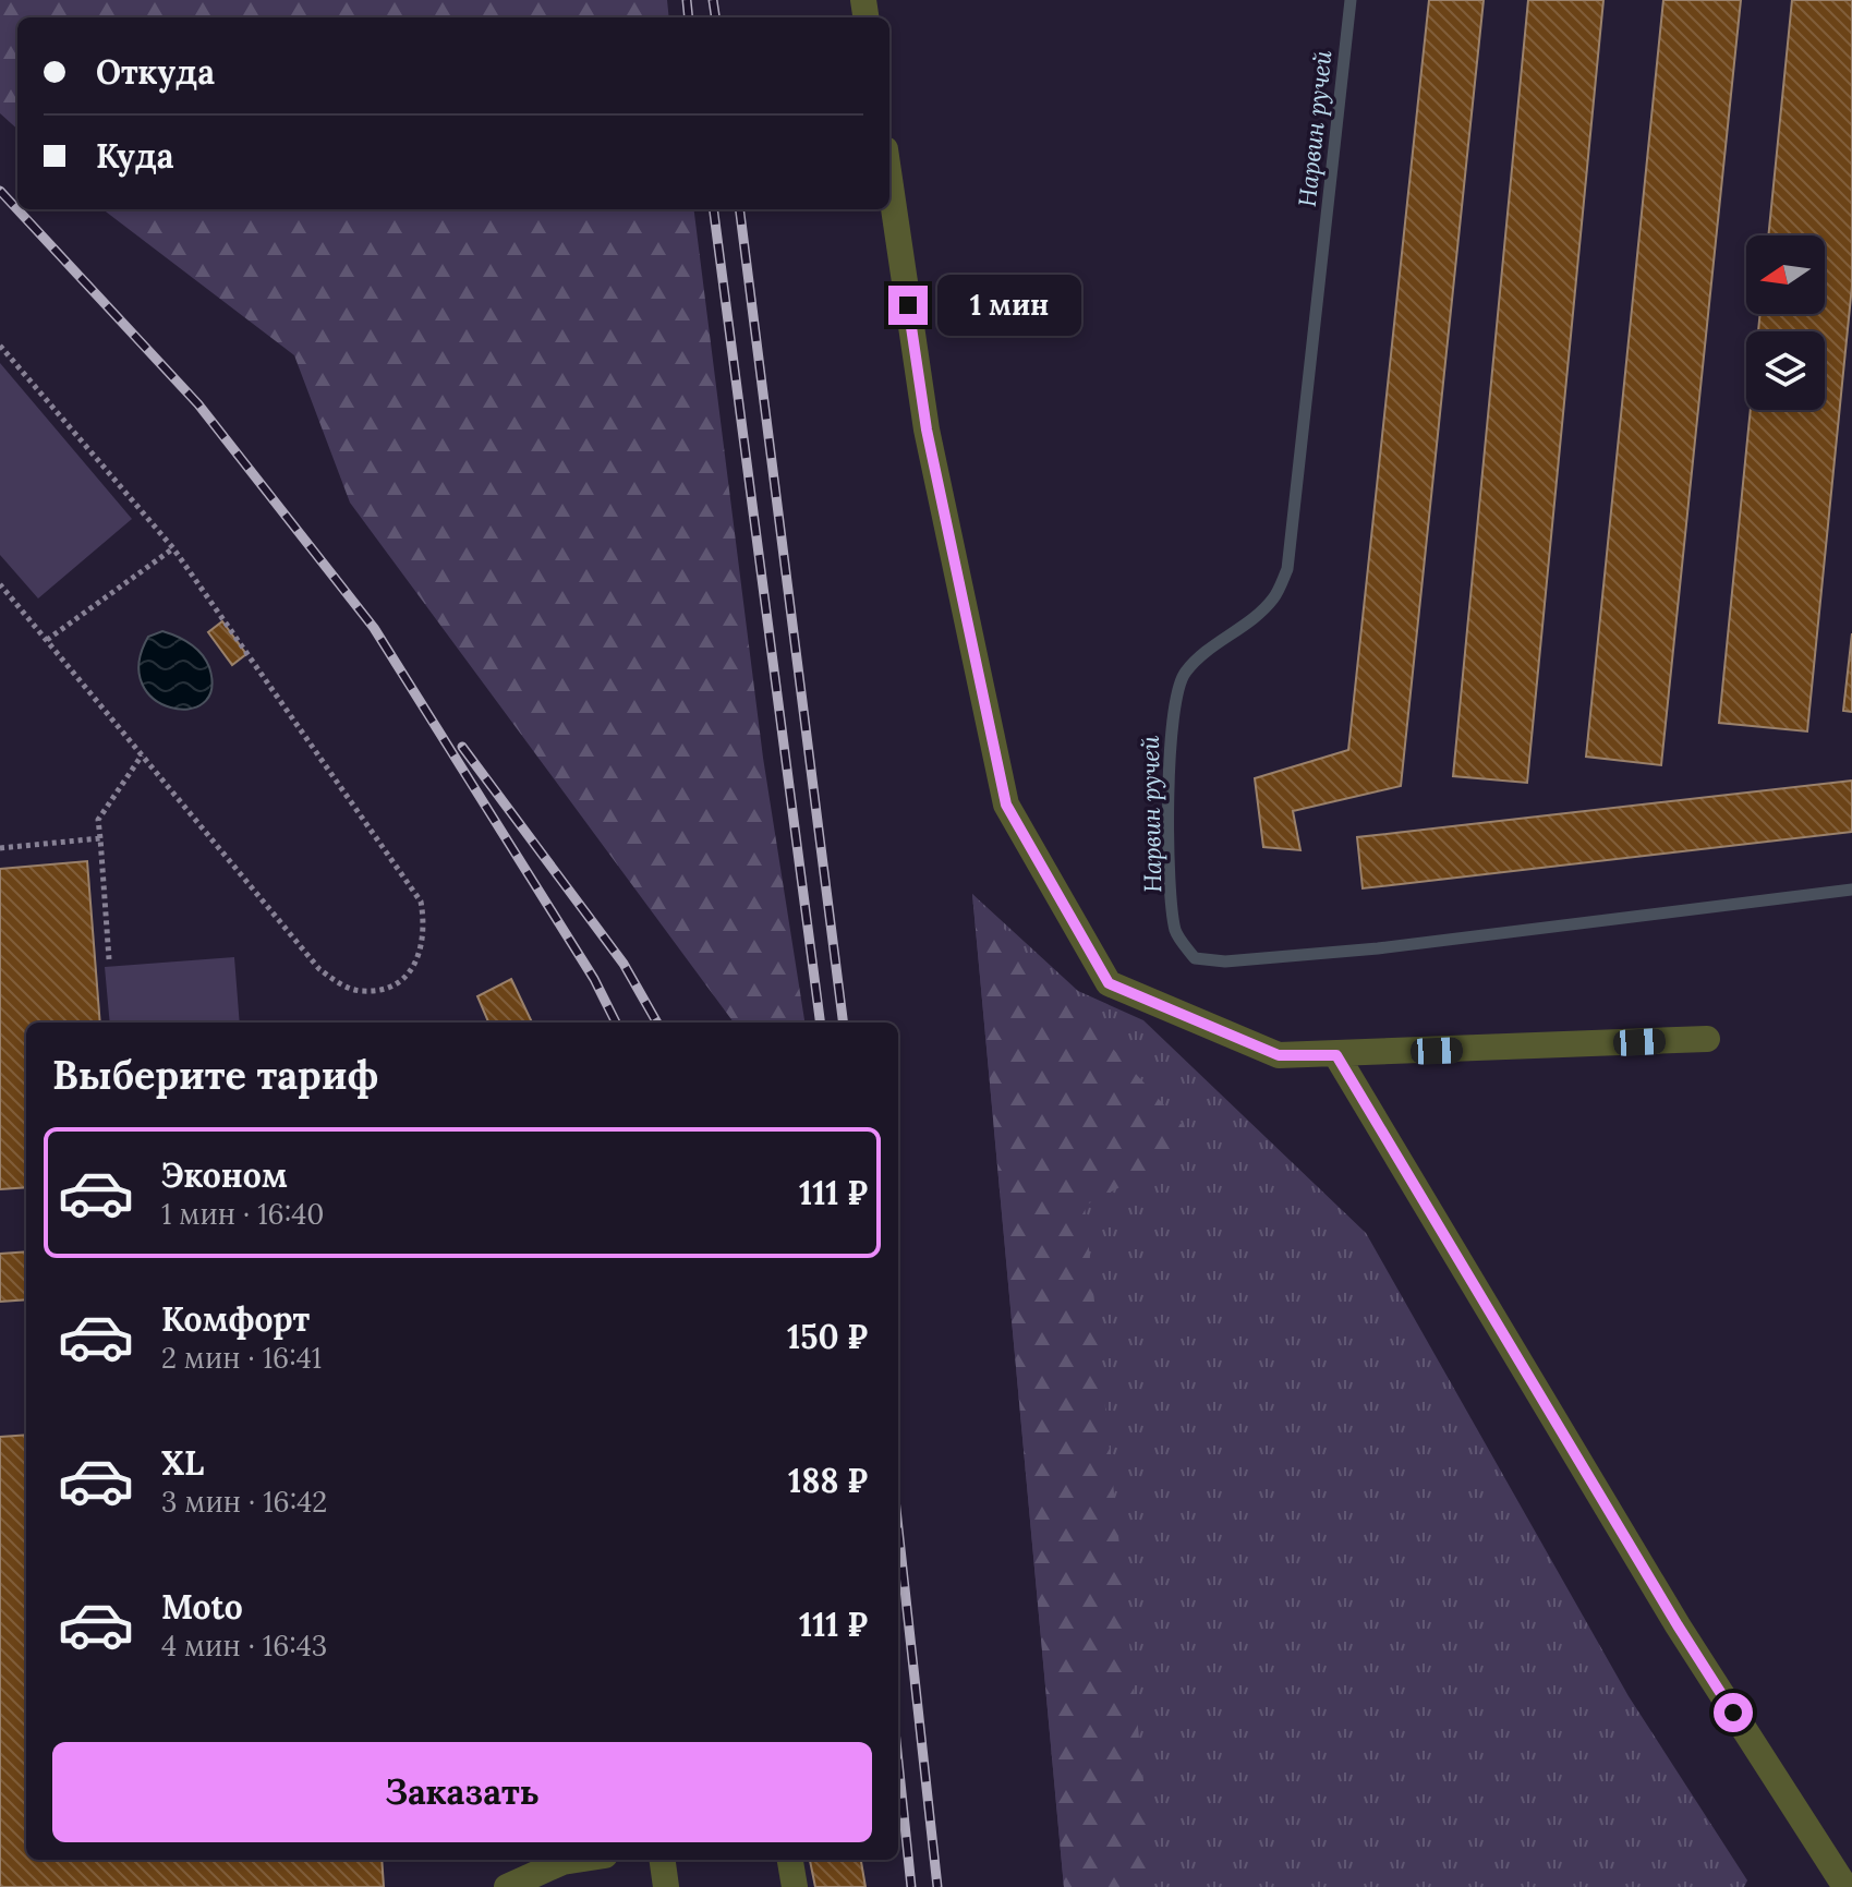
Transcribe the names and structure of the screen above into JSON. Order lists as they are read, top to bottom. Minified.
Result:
{"water":["Нарвин ручей"],"north":"left","page":{"banner":["Откуда","Куда"],"bubble":"1 мин","heading":"Выберите тариф","list":[{"name":"Эконом","note":"1 мин · 16:40","value":"111 ₽"},{"name":"Комфорт","note":"2 мин · 16:41","value":"150 ₽"},{"name":"XL","note":"3 мин · 16:42","value":"188 ₽"},{"name":"Moto","note":"4 мин · 16:43","value":"111 ₽"}],"buttons":"Заказать"}}
